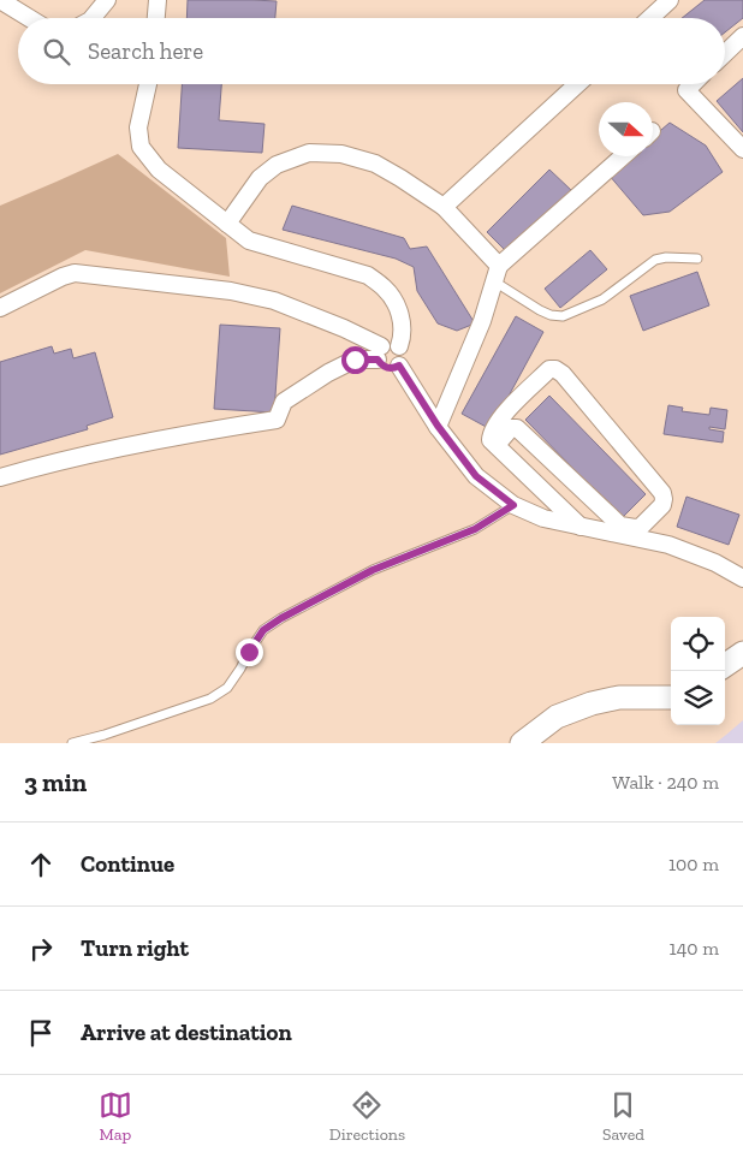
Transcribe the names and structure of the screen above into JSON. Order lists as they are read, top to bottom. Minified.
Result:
{"north":"right","page":{"search":"Search here","heading":["3 min","Walk · 240 m"],"list":[["Continue","100 m"],["Turn right","140 m"],"Arrive at destination"],"nav":["Map","Directions","Saved"]}}
